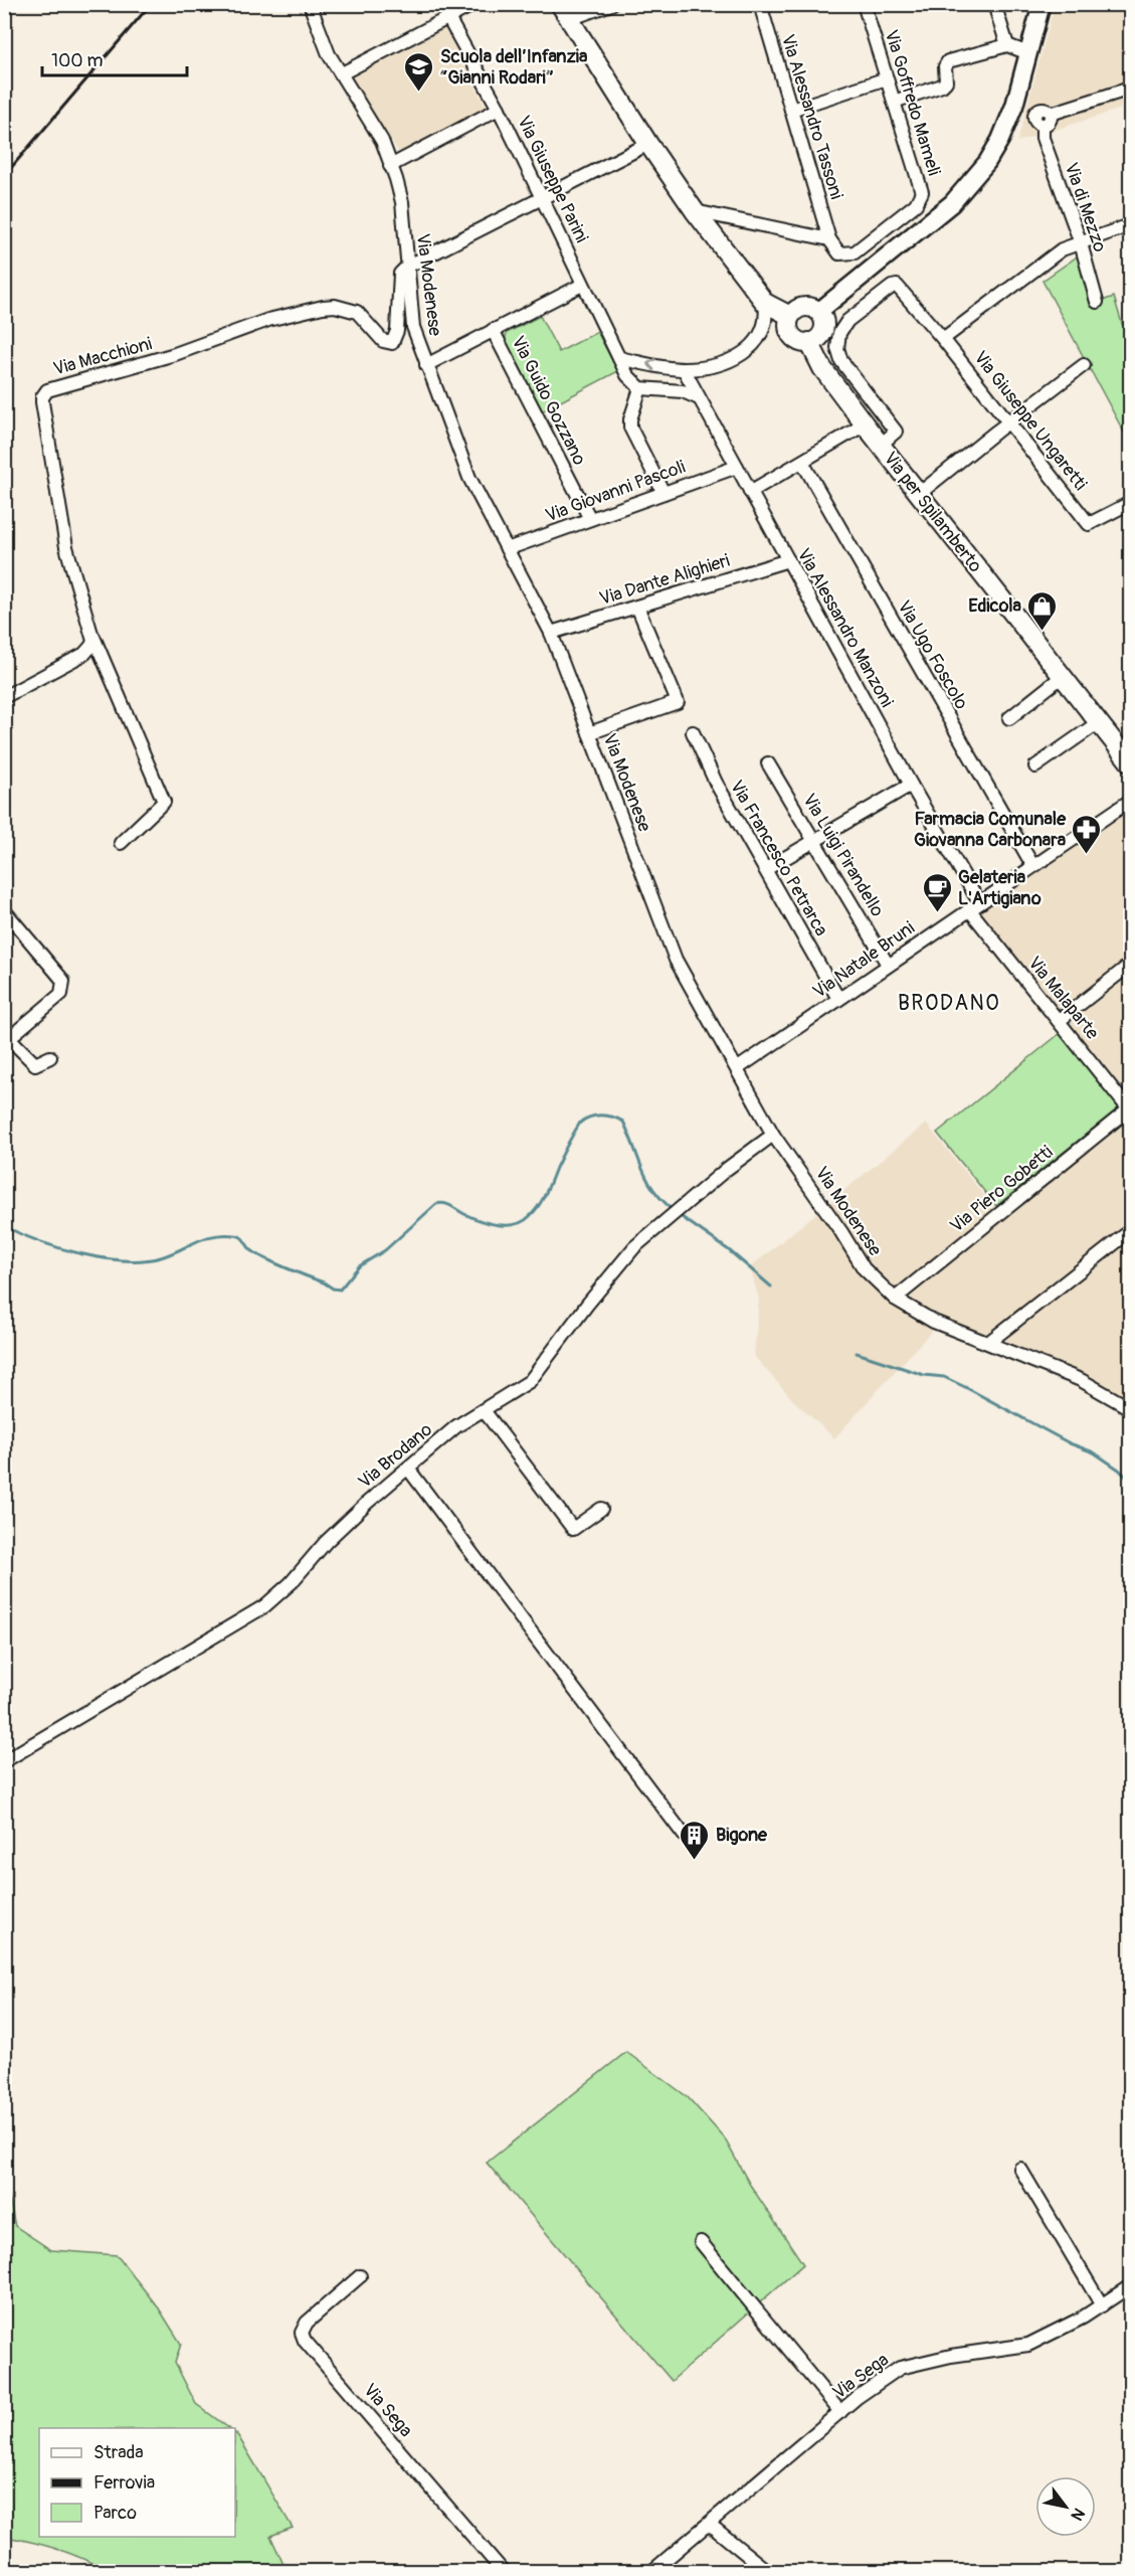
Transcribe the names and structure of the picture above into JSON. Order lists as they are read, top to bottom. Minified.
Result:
{"streets":{"main road":["Via per Spilamberto"],"street":["Via Goffredo Mameli","Via Alessandro Tassoni","Via Giuseppe Parini","Via di Mezzo","Via Modenese","Via Macchioni","Via Guido Gozzano","Via Giuseppe Ungaretti","Via Giovanni Pascoli","Via Dante Alighieri","Via Alessandro Manzoni","Via Ugo Foscolo","Via Luigi Pirandello","Via Francesco Petrarca","Via Natale Bruni","Via Malaparte","Via Piero Gobetti","Via Brodano","Via Sega"]},"crossings":[["Via Goffredo Mameli","Via Alessandro Tassoni"],["Via Modenese","Via Macchioni"],["Via Modenese","Via Giovanni Pascoli"],["Via Modenese","Via Dante Alighieri"],["Via Modenese","Via Natale Bruni"],["Via Modenese","Via Piero Gobetti"],["Via Modenese","Via Brodano"],["Via Guido Gozzano","Via Giovanni Pascoli"],["Via Giuseppe Ungaretti","Via per Spilamberto"],["Via Giovanni Pascoli","Via Alessandro Manzoni"],["Via Dante Alighieri","Via Alessandro Manzoni"],["Via Alessandro Manzoni","Via Natale Bruni"],["Via Alessandro Manzoni","Via Malaparte"],["Via Ugo Foscolo","Via Natale Bruni"],["Via Luigi Pirandello","Via Natale Bruni"],["Via Francesco Petrarca","Via Natale Bruni"],["Via Natale Bruni","Via Malaparte"],["Via Malaparte","Via Piero Gobetti"]],"districts":["BRODANO"],"places":{"school or university":["Scuola dell’Infanzia “Gianni Rodari”"],"shop":["Edicola"],"pharmacy":["Farmacia Comunale Giovanna Carbonara"],"cafe":["Gelateria L'Artigiano"],"building":["Bigone"]},"legend":["Strada","Ferrovia","Parco"],"scale_bar":"100 m","north":"bottom right"}
